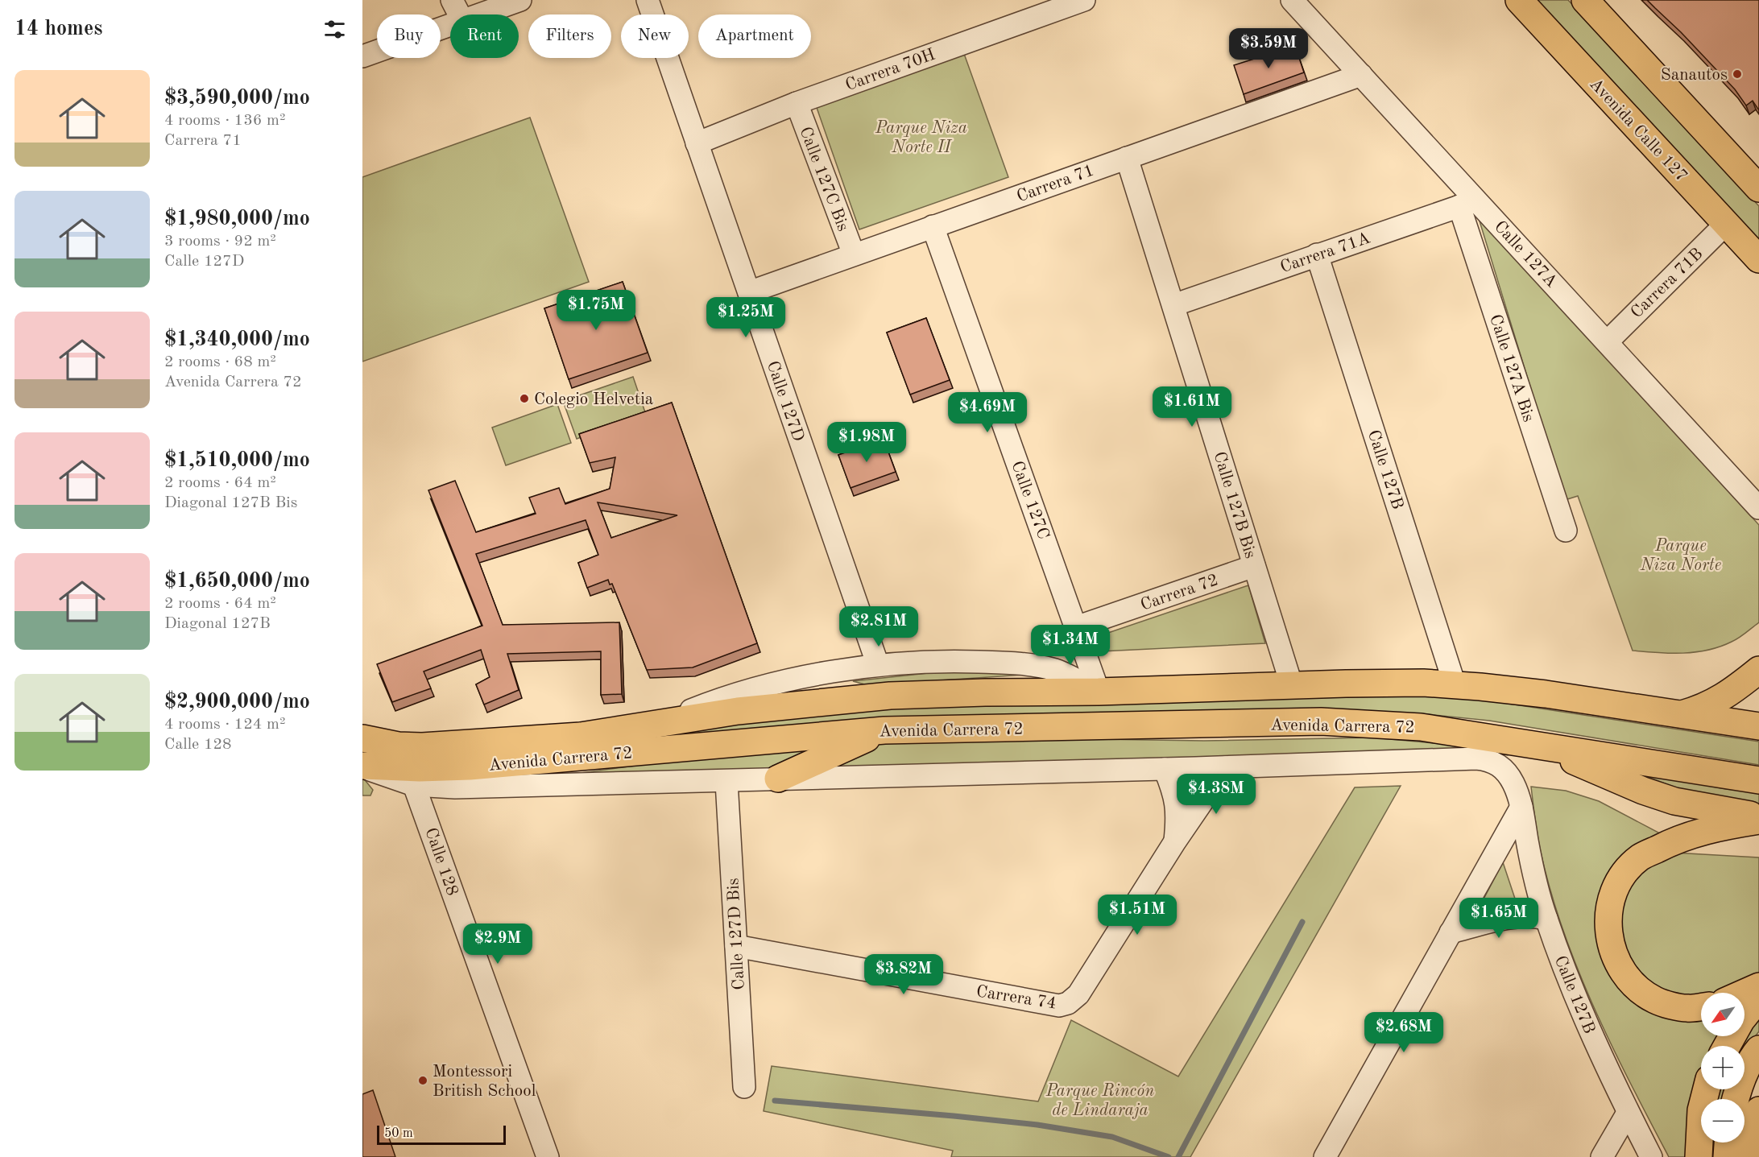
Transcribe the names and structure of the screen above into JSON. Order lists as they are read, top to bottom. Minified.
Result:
{"streets":{"main road":["Avenida Calle 127","Avenida Carrera 72"],"street":["Carrera 70H","Calle 127C Bis","Carrera 71","Carrera 71A","Calle 127A","Carrera 71B","Calle 127A Bis","Calle 127D","Calle 127B","Calle 127C","Calle 127B Bis","Carrera 72","Calle 128","Calle 127D Bis","Carrera 74"]},"crossings":[["Carrera 70H","Calle 127C Bis"],["Carrera 70H","Calle 127D"],["Avenida Calle 127","Carrera 71B"],["Calle 127C Bis","Carrera 71"],["Carrera 71","Calle 127A"],["Carrera 71","Calle 127D"],["Carrera 71","Calle 127C"],["Carrera 71","Calle 127B Bis"],["Carrera 71A","Calle 127A"],["Carrera 71A","Calle 127A Bis"],["Carrera 71A","Calle 127B"],["Carrera 71A","Calle 127B Bis"],["Calle 127A","Carrera 71B"],["Calle 127A","Calle 127A Bis"],["Calle 127D","Avenida Carrera 72"],["Calle 127B","Avenida Carrera 72"],["Calle 127C","Carrera 72"],["Calle 127C","Avenida Carrera 72"],["Calle 127B Bis","Carrera 72"],["Calle 127B Bis","Avenida Carrera 72"],["Avenida Carrera 72","Calle 128"],["Avenida Carrera 72","Calle 127D Bis"],["Calle 127D Bis","Carrera 74"]],"parks":["Parque Niza Norte II","Parque Niza Norte","Parque Rincón de Lindaraja"],"places":["Sanautos","Colegio Helvetia","Montessori British School"],"scale_bar":"50 m","north":"bottom left","page":{"heading":"14 homes","chip":["Buy","Rent","Filters","New","Apartment"],"price":["$3.59M","$1.75M","$1.25M","$1.61M","$4.69M","$1.98M","$2.81M","$1.34M","$4.38M","$1.51M","$1.65M","$2.9M","$3.82M","$2.68M"],"list":[{"name":"$3,590,000/mo","note":"4 rooms · 136 m² · Carrera 71"},{"name":"$1,980,000/mo","note":"3 rooms · 92 m² · Calle 127D"},{"name":"$1,340,000/mo","note":"2 rooms · 68 m² · Avenida Carrera 72"},{"name":"$1,510,000/mo","note":"2 rooms · 64 m² · Diagonal 127B Bis"},{"name":"$1,650,000/mo","note":"2 rooms · 64 m² · Diagonal 127B"},{"name":"$2,900,000/mo","note":"4 rooms · 124 m² · Calle 128"}],"map_buttons":["+","−"],"scale":"50 m"}}
